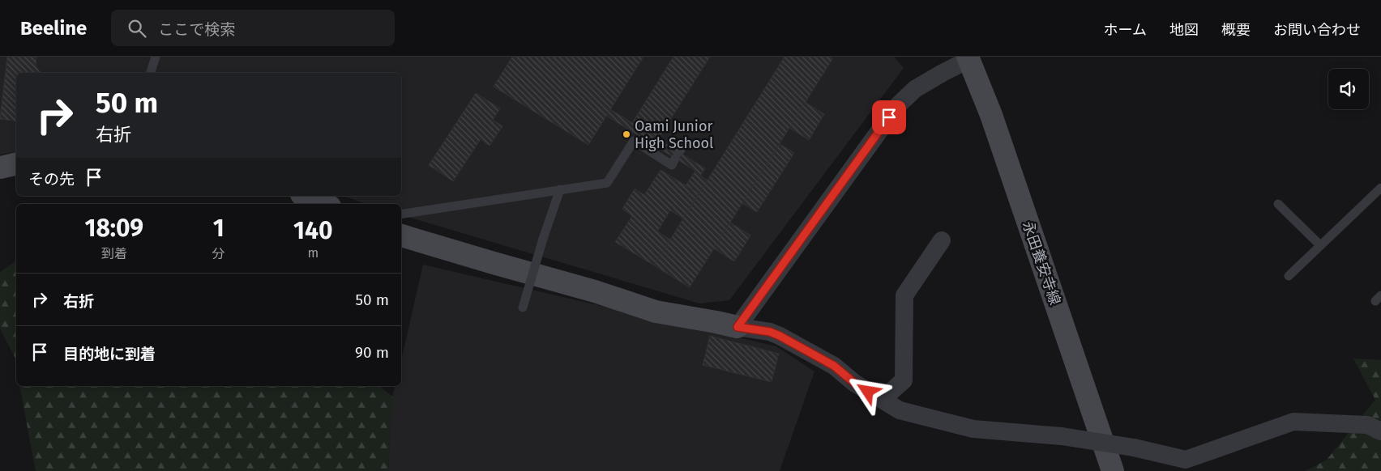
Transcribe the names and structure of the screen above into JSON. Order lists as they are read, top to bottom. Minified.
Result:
{"streets":{"street":["永田養安寺線"]},"places":["Oami Junior High School"],"page":{"header":"Beeline","search":"ここで検索","nav":["ホーム","地図","概要","お問い合わせ"],"turn":["50 m","右折"],"then":"その先","eta":["18:09","到着","1","分","140","m"],"list":[{"name":"右折","value":"50 m"},{"name":"目的地に到着","value":"90 m"}]}}
